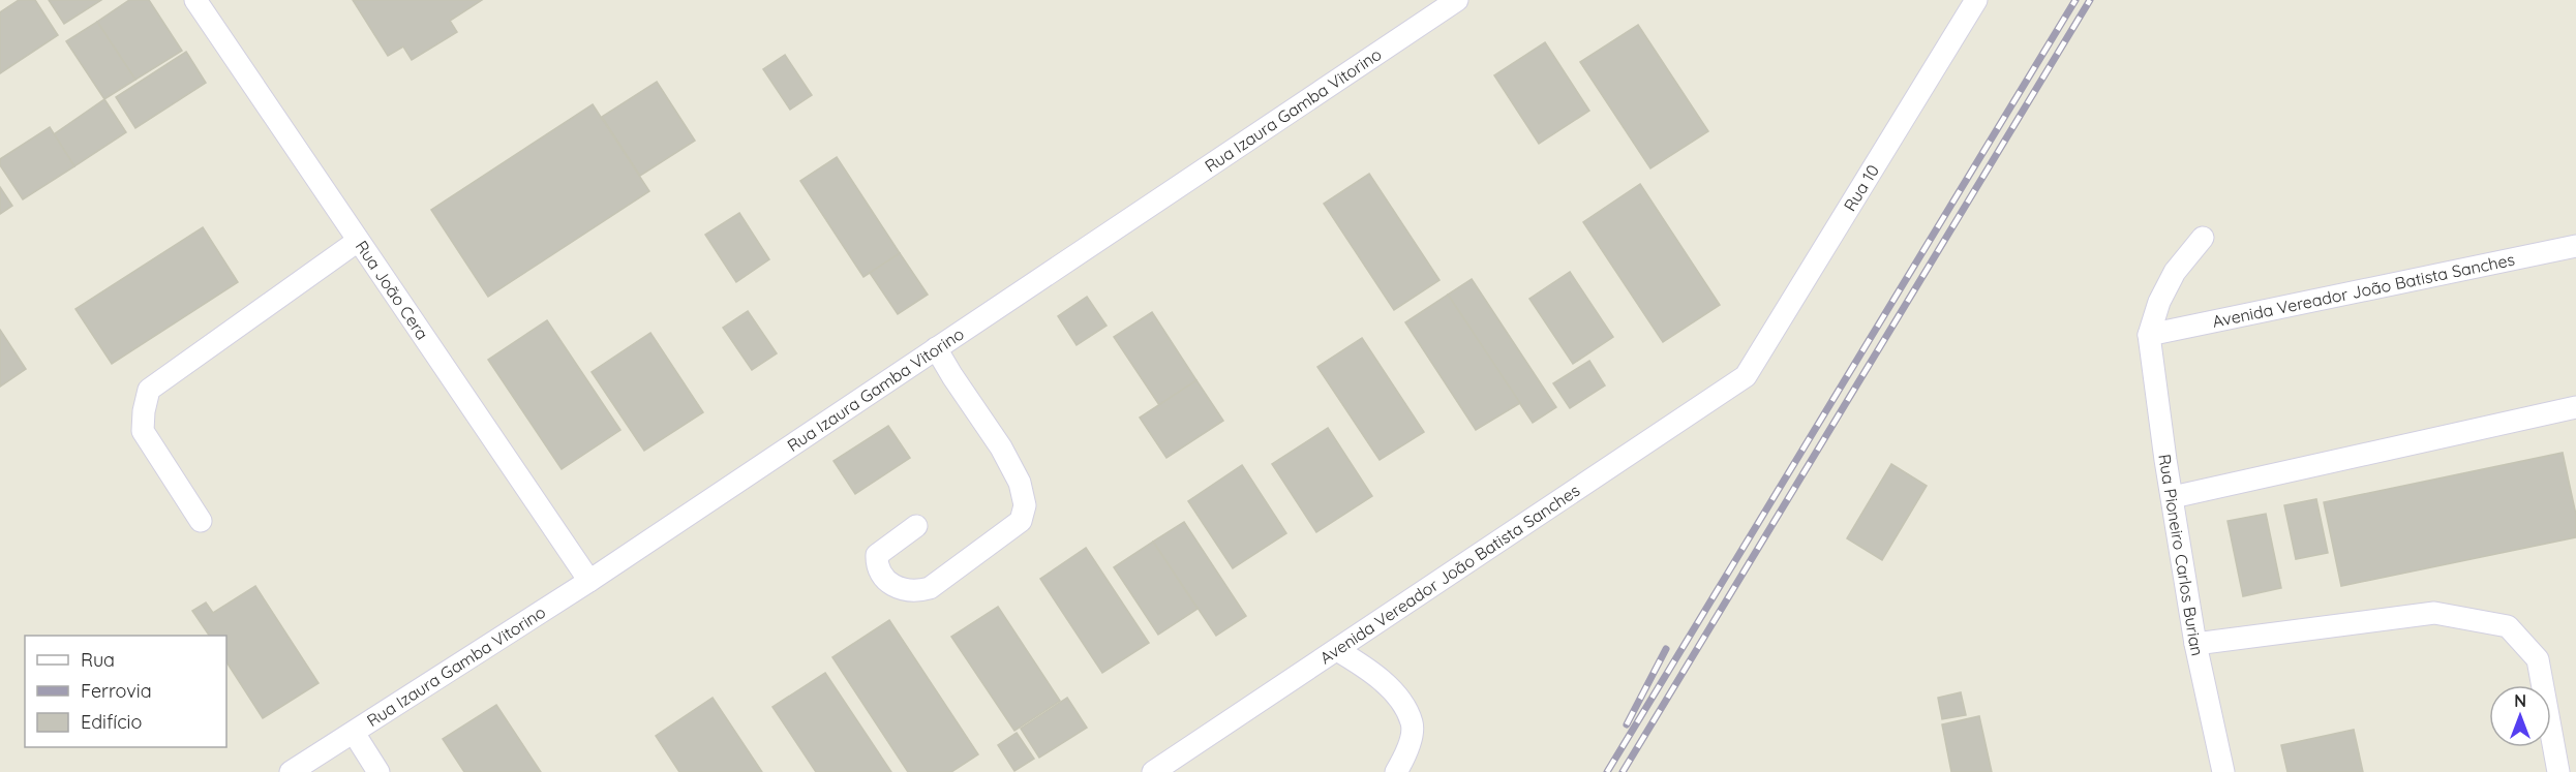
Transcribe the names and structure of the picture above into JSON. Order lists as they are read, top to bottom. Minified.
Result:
{"streets":{"street":["Rua Izaura Gamba Vitorino","Rua 10","Rua João Cera","Avenida Vereador João Batista Sanches","Rua Pioneiro Carlos Burian"]},"crossings":[["Rua Izaura Gamba Vitorino","Rua João Cera"],["Rua 10","Avenida Vereador João Batista Sanches"],["Avenida Vereador João Batista Sanches","Rua Pioneiro Carlos Burian"]],"legend":["Rua","Ferrovia","Edifício"],"north":"top"}
